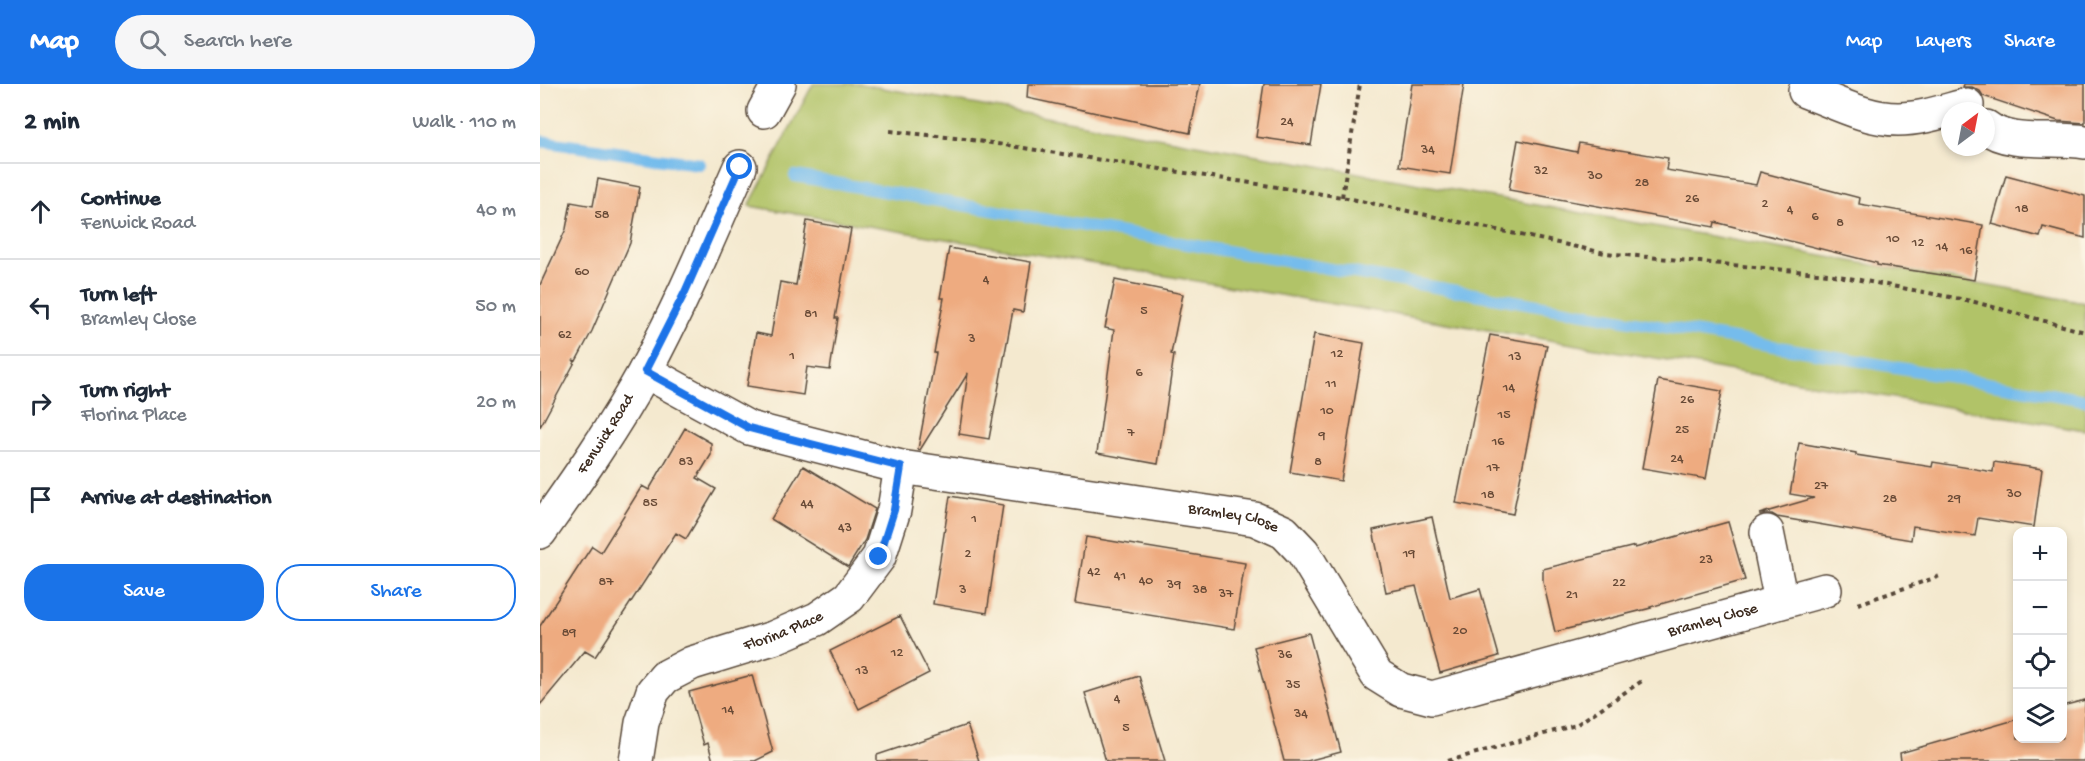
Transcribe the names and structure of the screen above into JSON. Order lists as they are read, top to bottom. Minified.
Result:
{"streets":{"street":["Fenwick Road","Bramley Close","Florina Place"]},"crossings":[["Fenwick Road","Bramley Close"],["Bramley Close","Florina Place"]],"house_numbers":["24","34","32","30","28","26","2","18","4","58","6","8","10","12","14","16","60","4","5","81","62","3","12","1","13","6","11","14","26","10","15","25","7","9","16","24","83","8","17","27","30","18","28","29","85","44","1","43","2","19","23","42","41","40","87","22","39","3","38","37","21","20","89","12","36","13","35","4","14","34","5"],"north":"top right","page":{"header":"Map","search":"Search here","nav":["Map","Layers","Share"],"heading":["2 min","Walk · 110 m"],"list":[["Continue","Fenwick Road","40 m"],["Turn left","Bramley Close","50 m"],["Turn right","Florina Place","20 m"],"Arrive at destination"],"map_buttons":["+","−"],"buttons":["Save","Share"]}}
